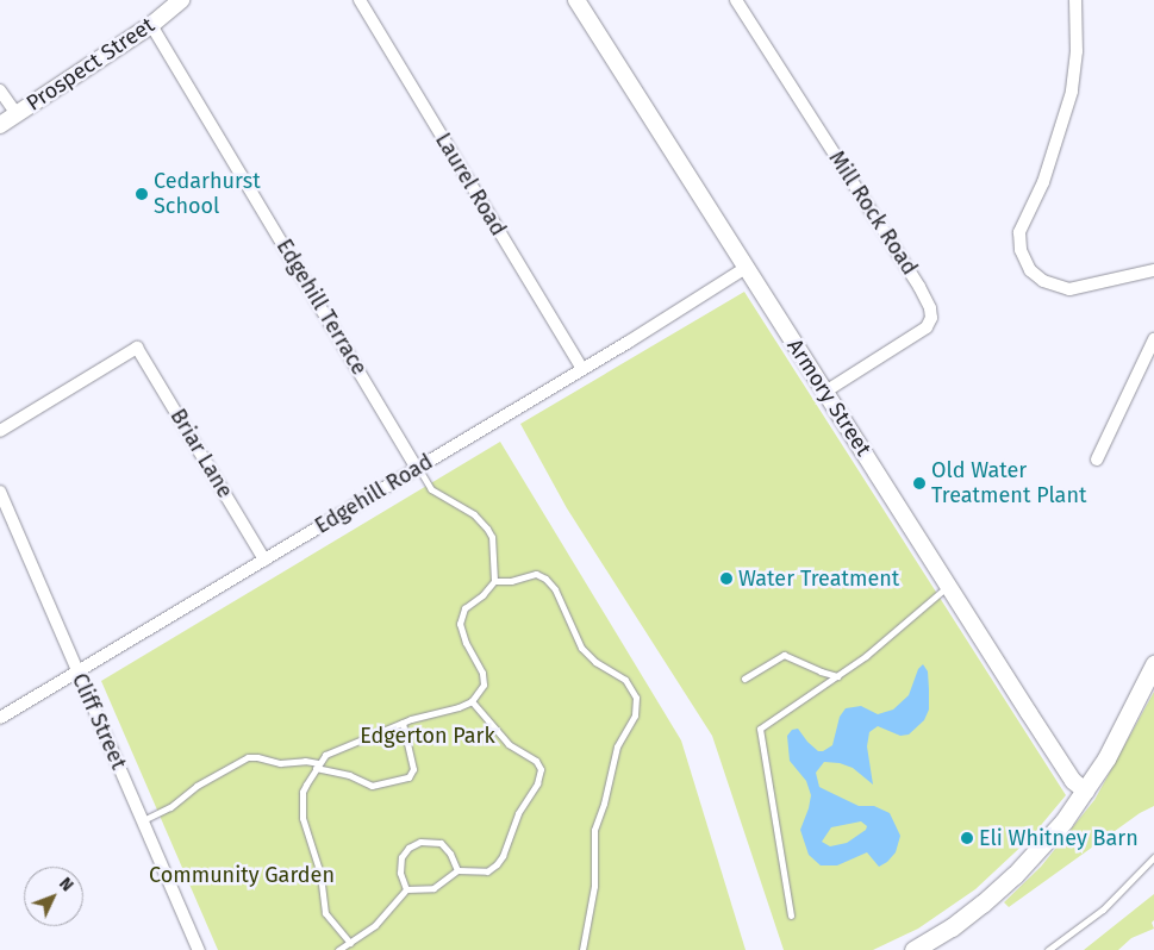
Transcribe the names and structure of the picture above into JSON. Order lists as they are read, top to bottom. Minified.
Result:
{"streets":{"main road":["Prospect Street","Armory Street"],"street":["Laurel Road","Mill Rock Road","Edgehill Terrace","Briar Lane","Edgehill Road","Cliff Street"]},"crossings":[["Prospect Street","Edgehill Terrace"],["Laurel Road","Edgehill Road"],["Mill Rock Road","Armory Street"],["Edgehill Terrace","Edgehill Road"],["Armory Street","Edgehill Road"],["Briar Lane","Edgehill Road"],["Edgehill Road","Cliff Street"]],"parks":["Edgerton Park","Community Garden"],"places":["Cedarhurst School","Old Water Treatment Plant","Water Treatment","Eli Whitney Barn"],"north":"top right"}
